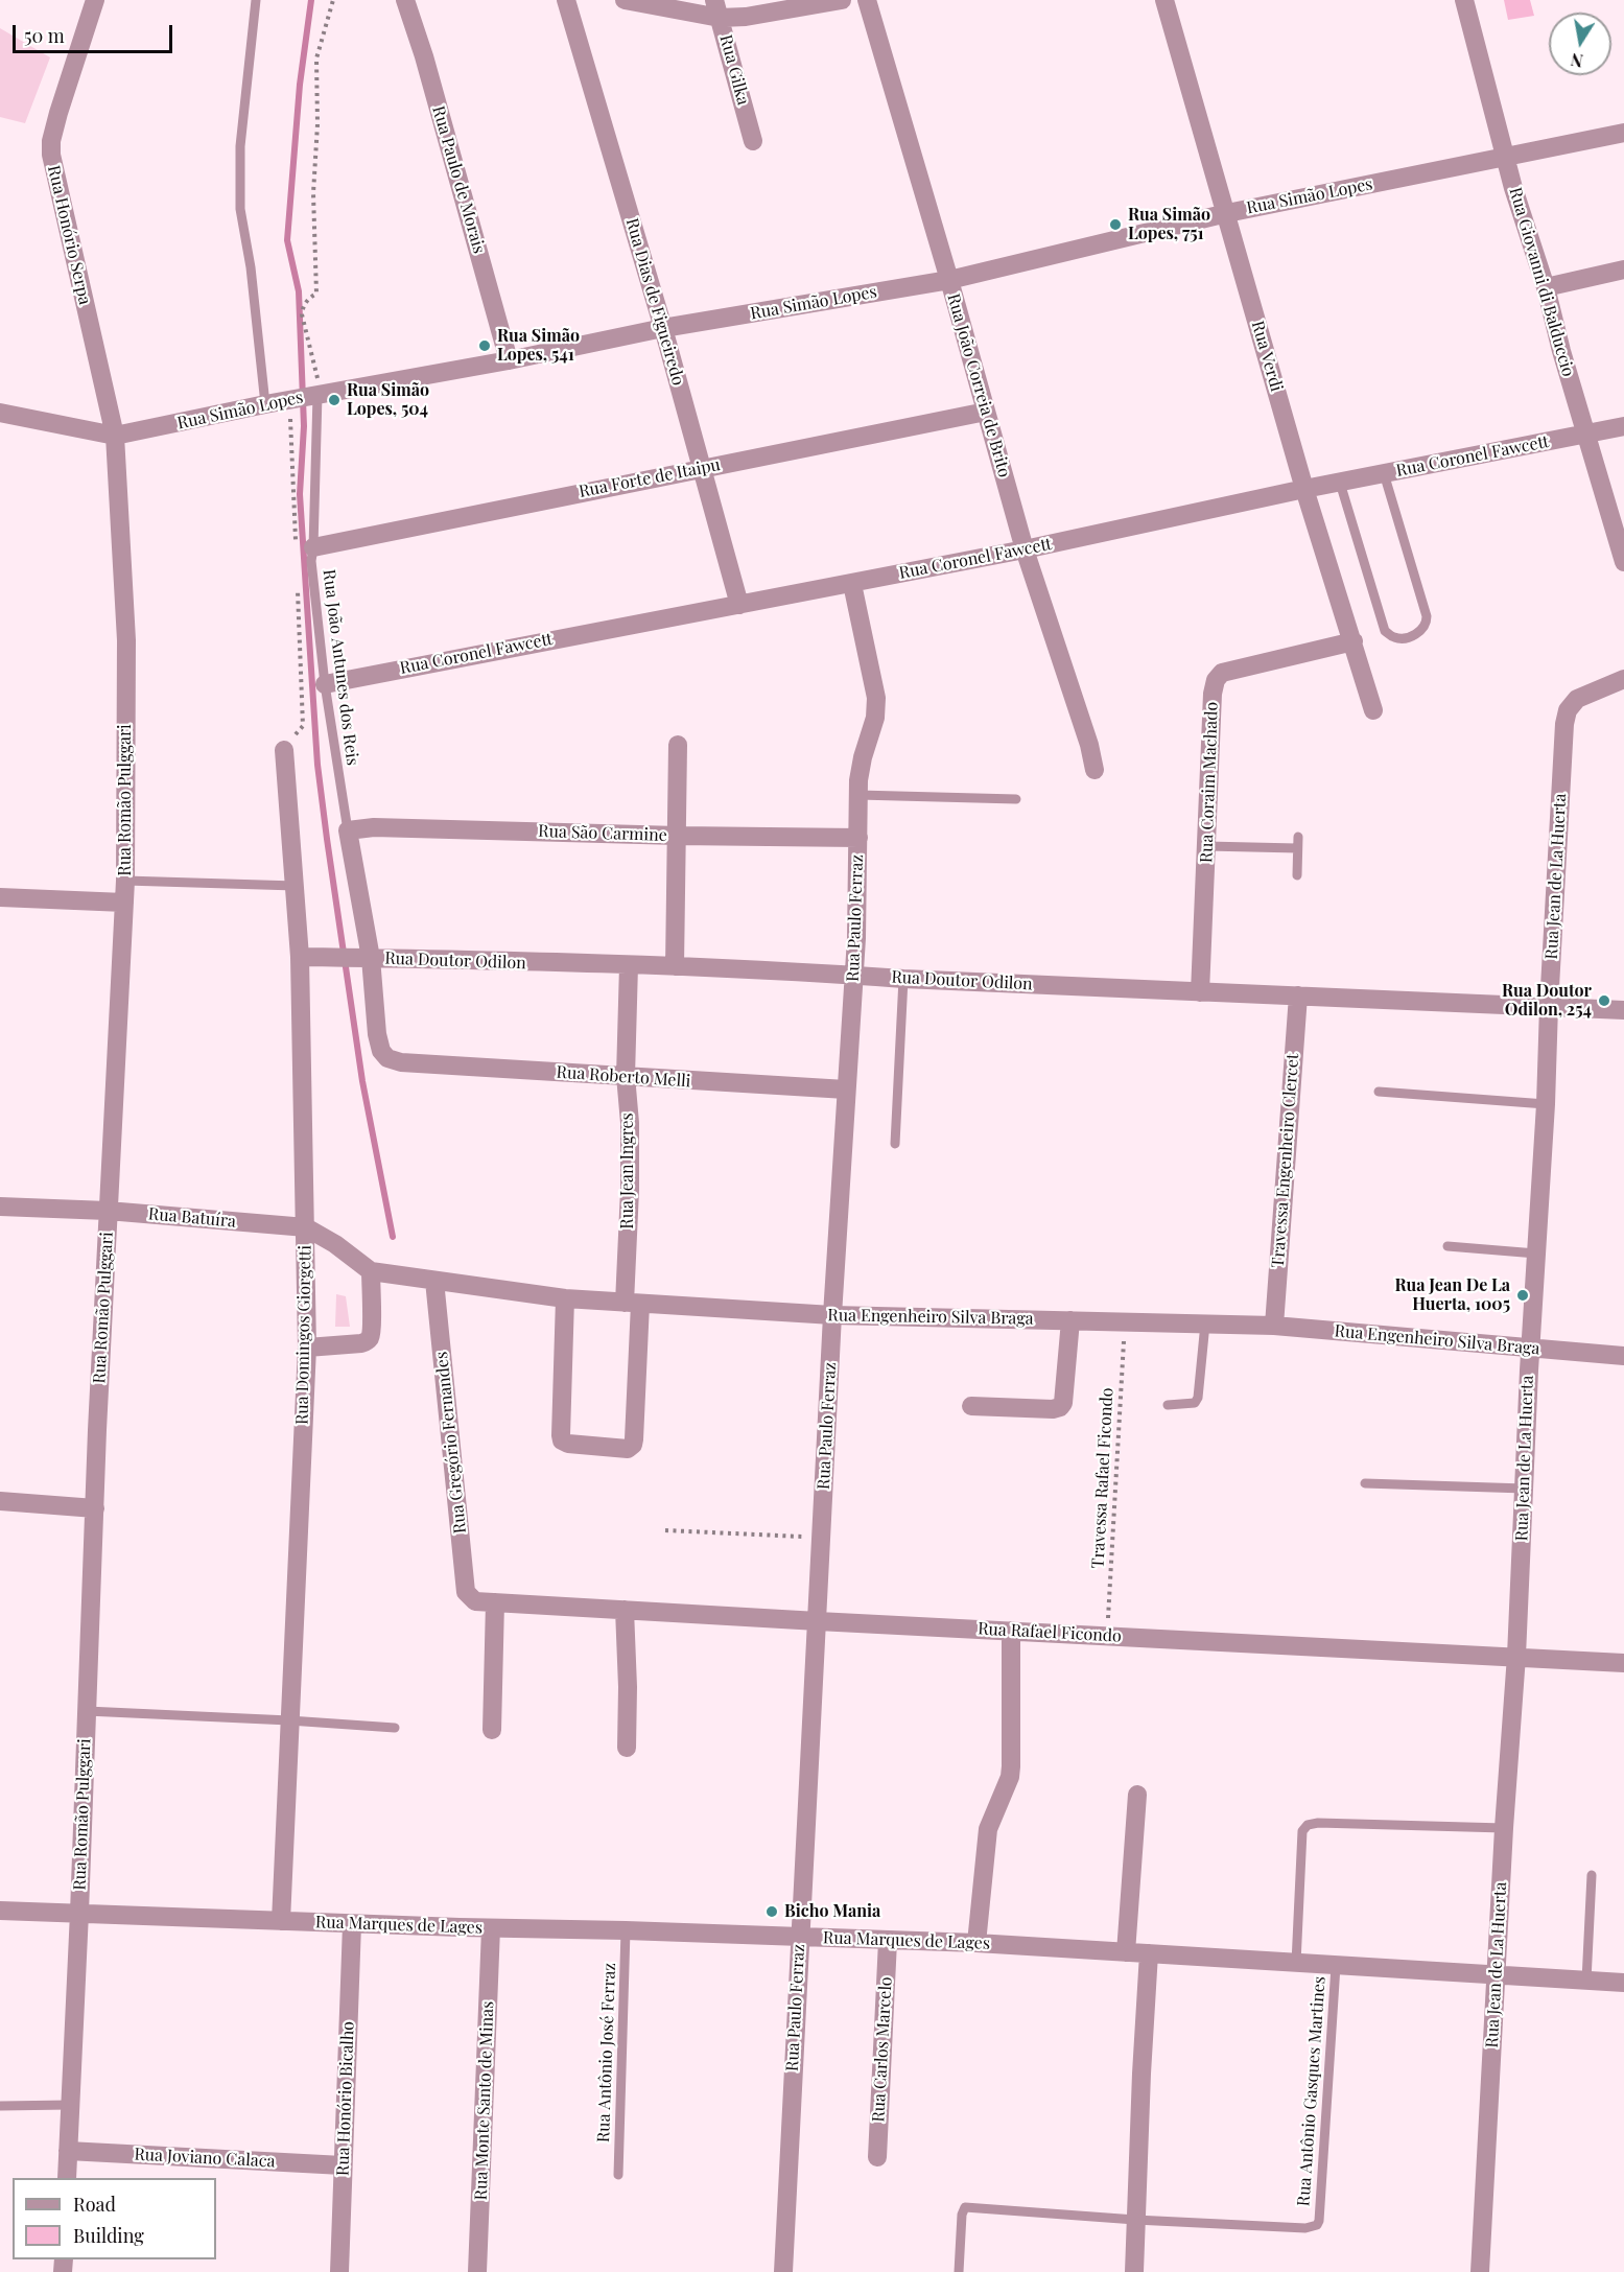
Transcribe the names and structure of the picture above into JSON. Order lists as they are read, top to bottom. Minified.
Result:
{"streets":{"street":["Rua Gilka","Rua Paulo de Morais","Rua Simão Lopes","Rua Honório Serpa","Rua Giovanni di Balduccio","Rua Dias de Figueiredo","Rua Verdi","Rua João Correia de Brito","Rua Coronel Fawcett","Rua Forte de Itaipu","Rua Coraim Machado","Rua Romão Pulggari","Rua São Carmine","Rua Jean de La Huerta","Rua Paulo Ferraz","Rua Doutor Odilon","Rua Roberto Melli","Travessa Engenheiro Clercet","Rua Jean Ingres","Rua Batuíra","Rua Engenheiro Silva Braga","Rua Domingos Giorgetti","Rua Gregório Fernandes","Rua Rafael Ficondo","Rua Marques de Lages","Rua Carlos Marcelo","Rua Honório Bicalho","Rua Monte Santo de Minas","Rua Joviano Calaca"],"lane":["Rua João Antunes dos Reis","Rua Antônio José Ferraz","Rua Antônio Gasques Martines"],"path":["Travessa Rafael Ficondo"]},"crossings":[["Rua Paulo de Morais","Rua Simão Lopes"],["Rua Simão Lopes","Rua Honório Serpa"],["Rua Simão Lopes","Rua Giovanni di Balduccio"],["Rua Simão Lopes","Rua Dias de Figueiredo"],["Rua Simão Lopes","Rua Verdi"],["Rua Simão Lopes","Rua João Correia de Brito"],["Rua Simão Lopes","Rua João Antunes dos Reis"],["Rua Simão Lopes","Rua Romão Pulggari"],["Rua Honório Serpa","Rua Romão Pulggari"],["Rua Giovanni di Balduccio","Rua Coronel Fawcett"],["Rua Dias de Figueiredo","Rua Coronel Fawcett"],["Rua Dias de Figueiredo","Rua Forte de Itaipu"],["Rua Verdi","Rua Coronel Fawcett"],["Rua Verdi","Rua Coraim Machado"],["Rua João Correia de Brito","Rua Coronel Fawcett"],["Rua João Correia de Brito","Rua Forte de Itaipu"],["Rua Coronel Fawcett","Rua João Antunes dos Reis"],["Rua Coronel Fawcett","Rua Paulo Ferraz"],["Rua Forte de Itaipu","Rua João Antunes dos Reis"],["Rua João Antunes dos Reis","Rua São Carmine"],["Rua Coraim Machado","Rua Doutor Odilon"],["Rua Romão Pulggari","Rua Batuíra"],["Rua Romão Pulggari","Rua Marques de Lages"],["Rua Romão Pulggari","Rua Joviano Calaca"],["Rua São Carmine","Rua Paulo Ferraz"],["Rua Jean de La Huerta","Rua Doutor Odilon"],["Rua Jean de La Huerta","Rua Engenheiro Silva Braga"],["Rua Jean de La Huerta","Rua Rafael Ficondo"],["Rua Jean de La Huerta","Rua Marques de Lages"],["Rua Paulo Ferraz","Rua Doutor Odilon"],["Rua Paulo Ferraz","Rua Roberto Melli"],["Rua Paulo Ferraz","Rua Engenheiro Silva Braga"],["Rua Paulo Ferraz","Rua Rafael Ficondo"],["Rua Paulo Ferraz","Rua Marques de Lages"],["Rua Doutor Odilon","Rua Roberto Melli"],["Rua Doutor Odilon","Travessa Engenheiro Clercet"],["Rua Doutor Odilon","Rua Jean Ingres"],["Rua Doutor Odilon","Rua Domingos Giorgetti"],["Rua Roberto Melli","Rua Jean Ingres"],["Travessa Engenheiro Clercet","Rua Engenheiro Silva Braga"],["Rua Jean Ingres","Rua Engenheiro Silva Braga"],["Rua Batuíra","Rua Engenheiro Silva Braga"],["Rua Batuíra","Rua Domingos Giorgetti"],["Rua Engenheiro Silva Braga","Rua Gregório Fernandes"],["Rua Engenheiro Silva Braga","Travessa Rafael Ficondo"],["Rua Domingos Giorgetti","Rua Marques de Lages"],["Rua Gregório Fernandes","Rua Rafael Ficondo"],["Travessa Rafael Ficondo","Rua Rafael Ficondo"],["Rua Marques de Lages","Rua Carlos Marcelo"],["Rua Marques de Lages","Rua Antônio José Ferraz"],["Rua Marques de Lages","Rua Antônio Gasques Martines"],["Rua Marques de Lages","Rua Honório Bicalho"],["Rua Marques de Lages","Rua Monte Santo de Minas"],["Rua Honório Bicalho","Rua Joviano Calaca"]],"places":["Rua Simão Lopes, 751","Rua Simão Lopes, 541","Rua Simão Lopes, 504","Rua Doutor Odilon, 254","Rua Jean De La Huerta, 1005","Bicho Mania"],"legend":["Road","Building"],"scale_bar":"50 m","north":"bottom"}
